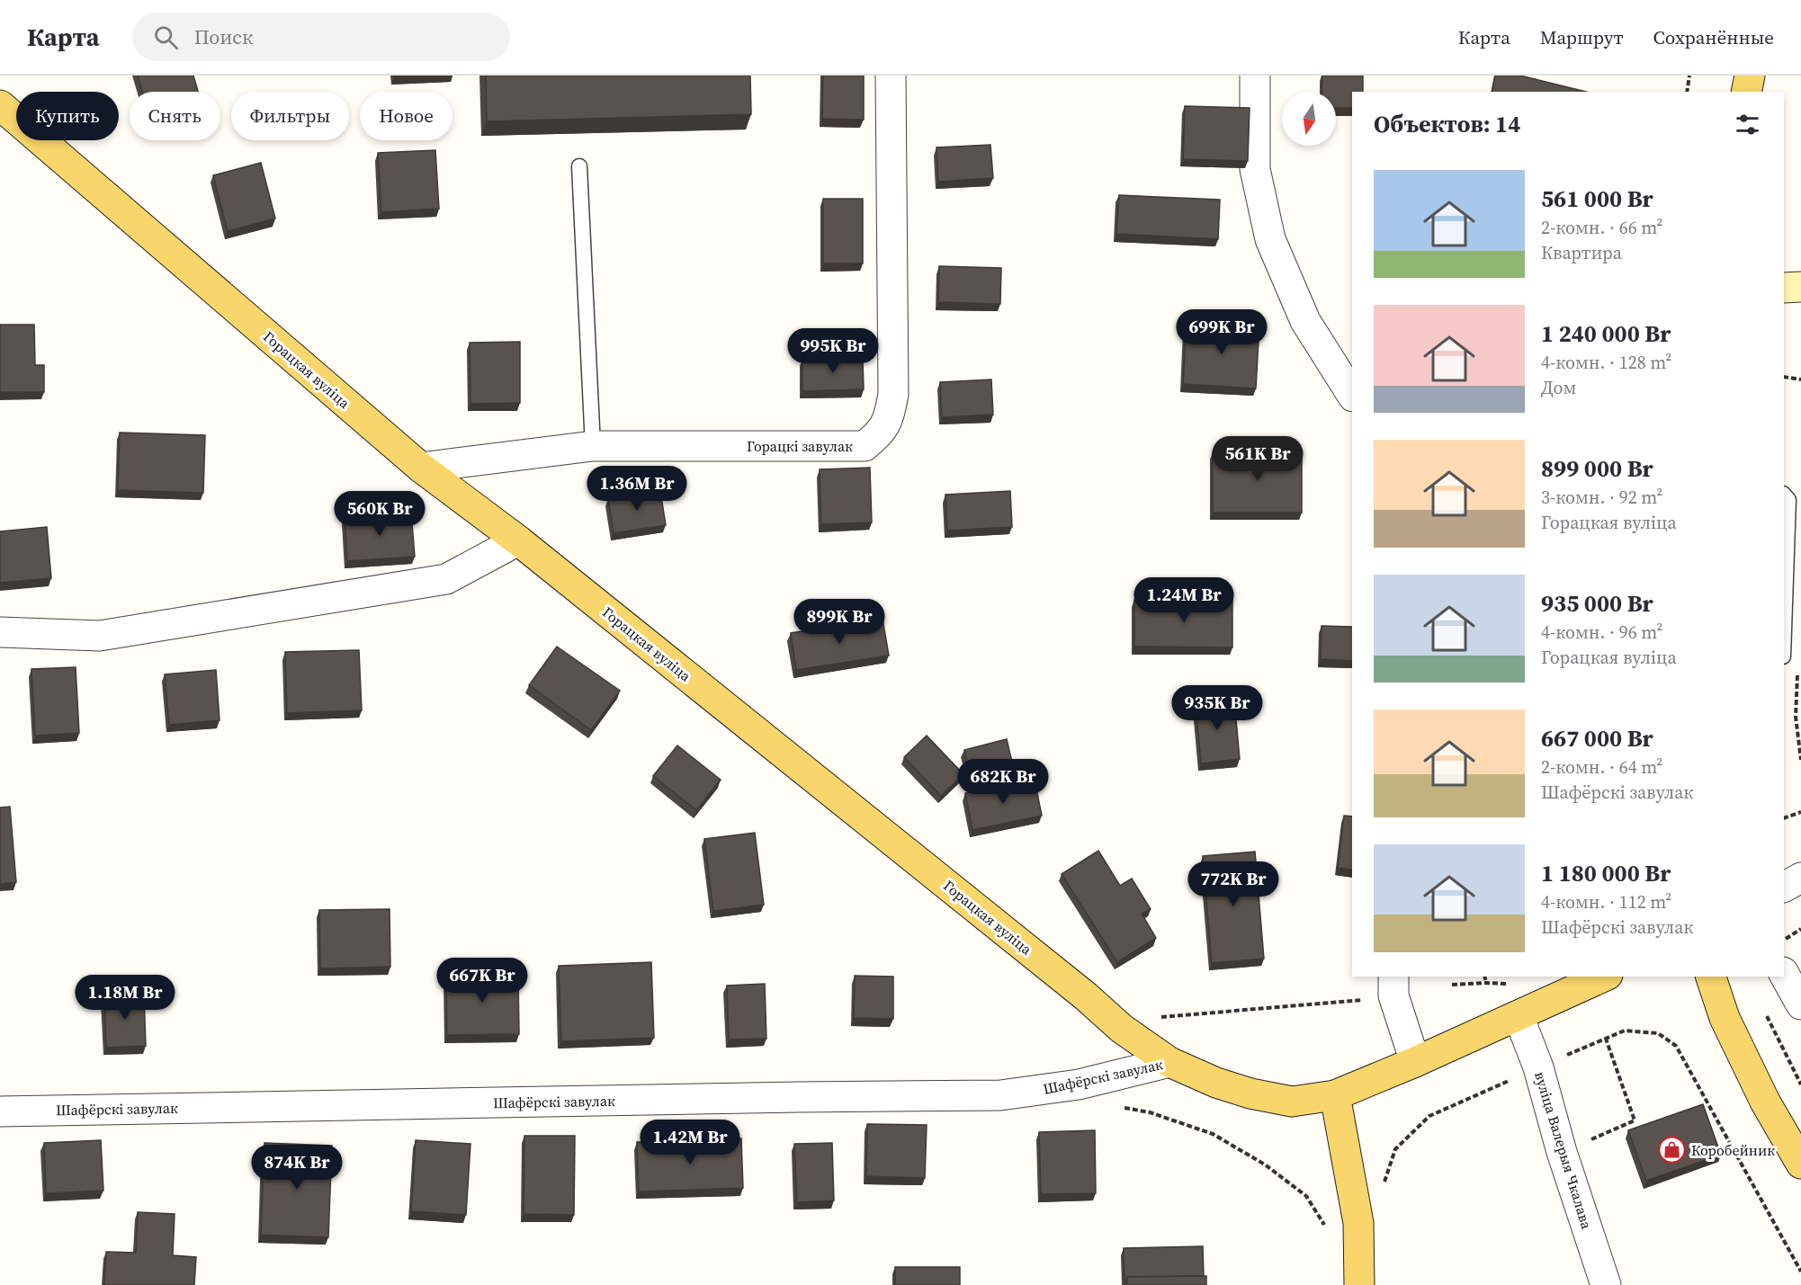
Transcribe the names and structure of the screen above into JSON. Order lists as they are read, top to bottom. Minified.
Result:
{"streets":{"main road":["Горацкая вуліца"],"street":["Горацкі завулак","Шафёрскі завулак","вуліца Валерыя Чкалава"]},"crossings":[["Горацкая вуліца","Горацкі завулак"],["Горацкая вуліца","Шафёрскі завулак"],["Горацкая вуліца","вуліца Валерыя Чкалава"]],"places":{"shop":["Коробейник"]},"north":"bottom","page":{"header":"Карта","search":"Поиск","nav":["Карта","Маршрут","Сохранённые"],"chip":["Купить","Снять","Фильтры","Новое"],"heading":"Объектов: 14","list":[{"name":"561 000 Br","note":"2-комн. · 66 m² · Квартира"},{"name":"1 240 000 Br","note":"4-комн. · 128 m² · Дом"},{"name":"899 000 Br","note":"3-комн. · 92 m² · Горацкая вуліца"},{"name":"935 000 Br","note":"4-комн. · 96 m² · Горацкая вуліца"},{"name":"667 000 Br","note":"2-комн. · 64 m² · Шафёрскі завулак"},{"name":"1 180 000 Br","note":"4-комн. · 112 m² · Шафёрскі завулак"}],"price":["699K Br","995K Br","561K Br","1.36M Br","560K Br","1.24M Br","899K Br","935K Br","682K Br","772K Br","667K Br","1.18M Br","1.42M Br","874K Br"]}}
